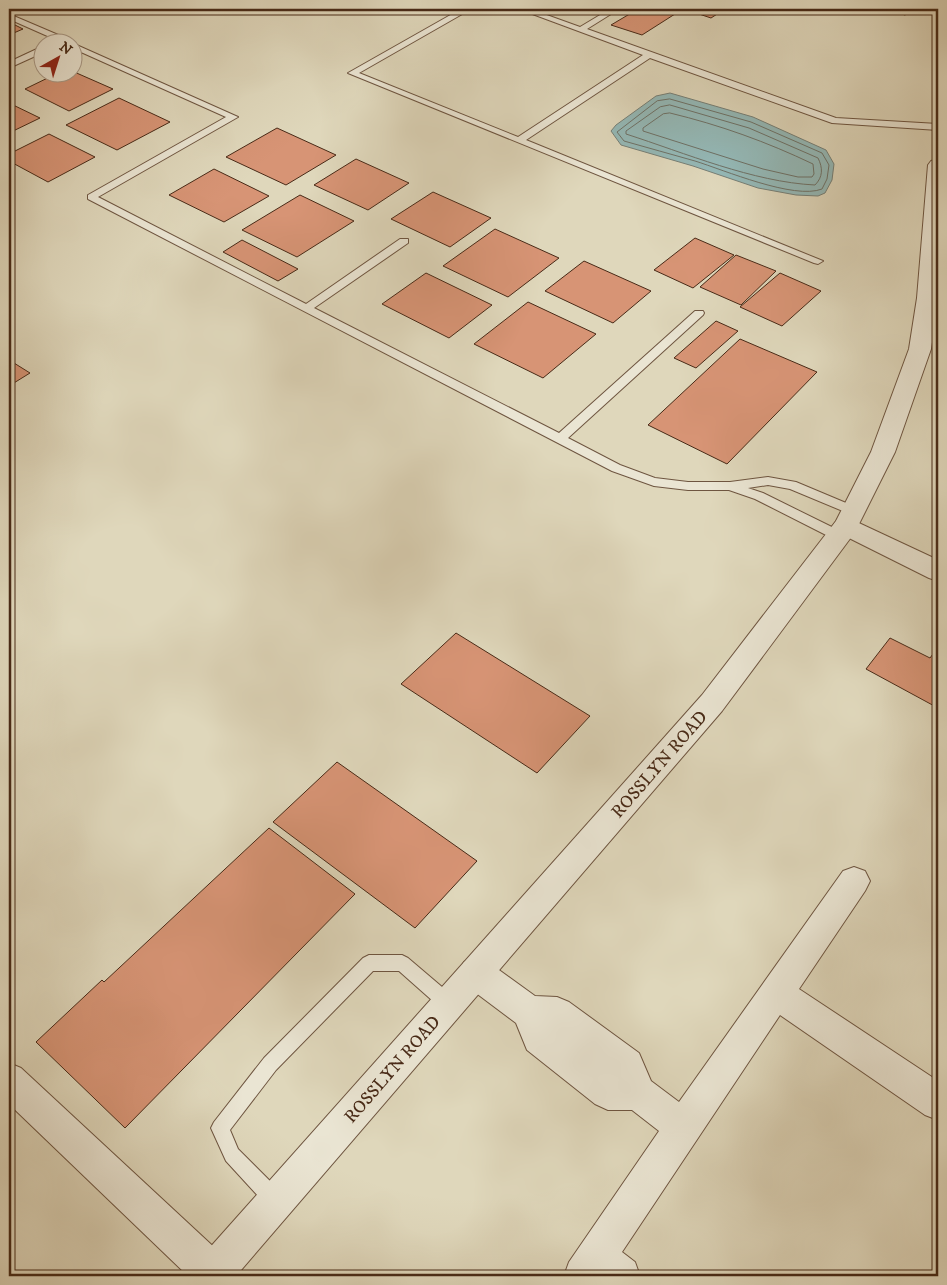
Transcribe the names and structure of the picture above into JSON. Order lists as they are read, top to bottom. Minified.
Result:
{"streets":{"street":["ROSSLYN ROAD"]},"north":"top right"}
